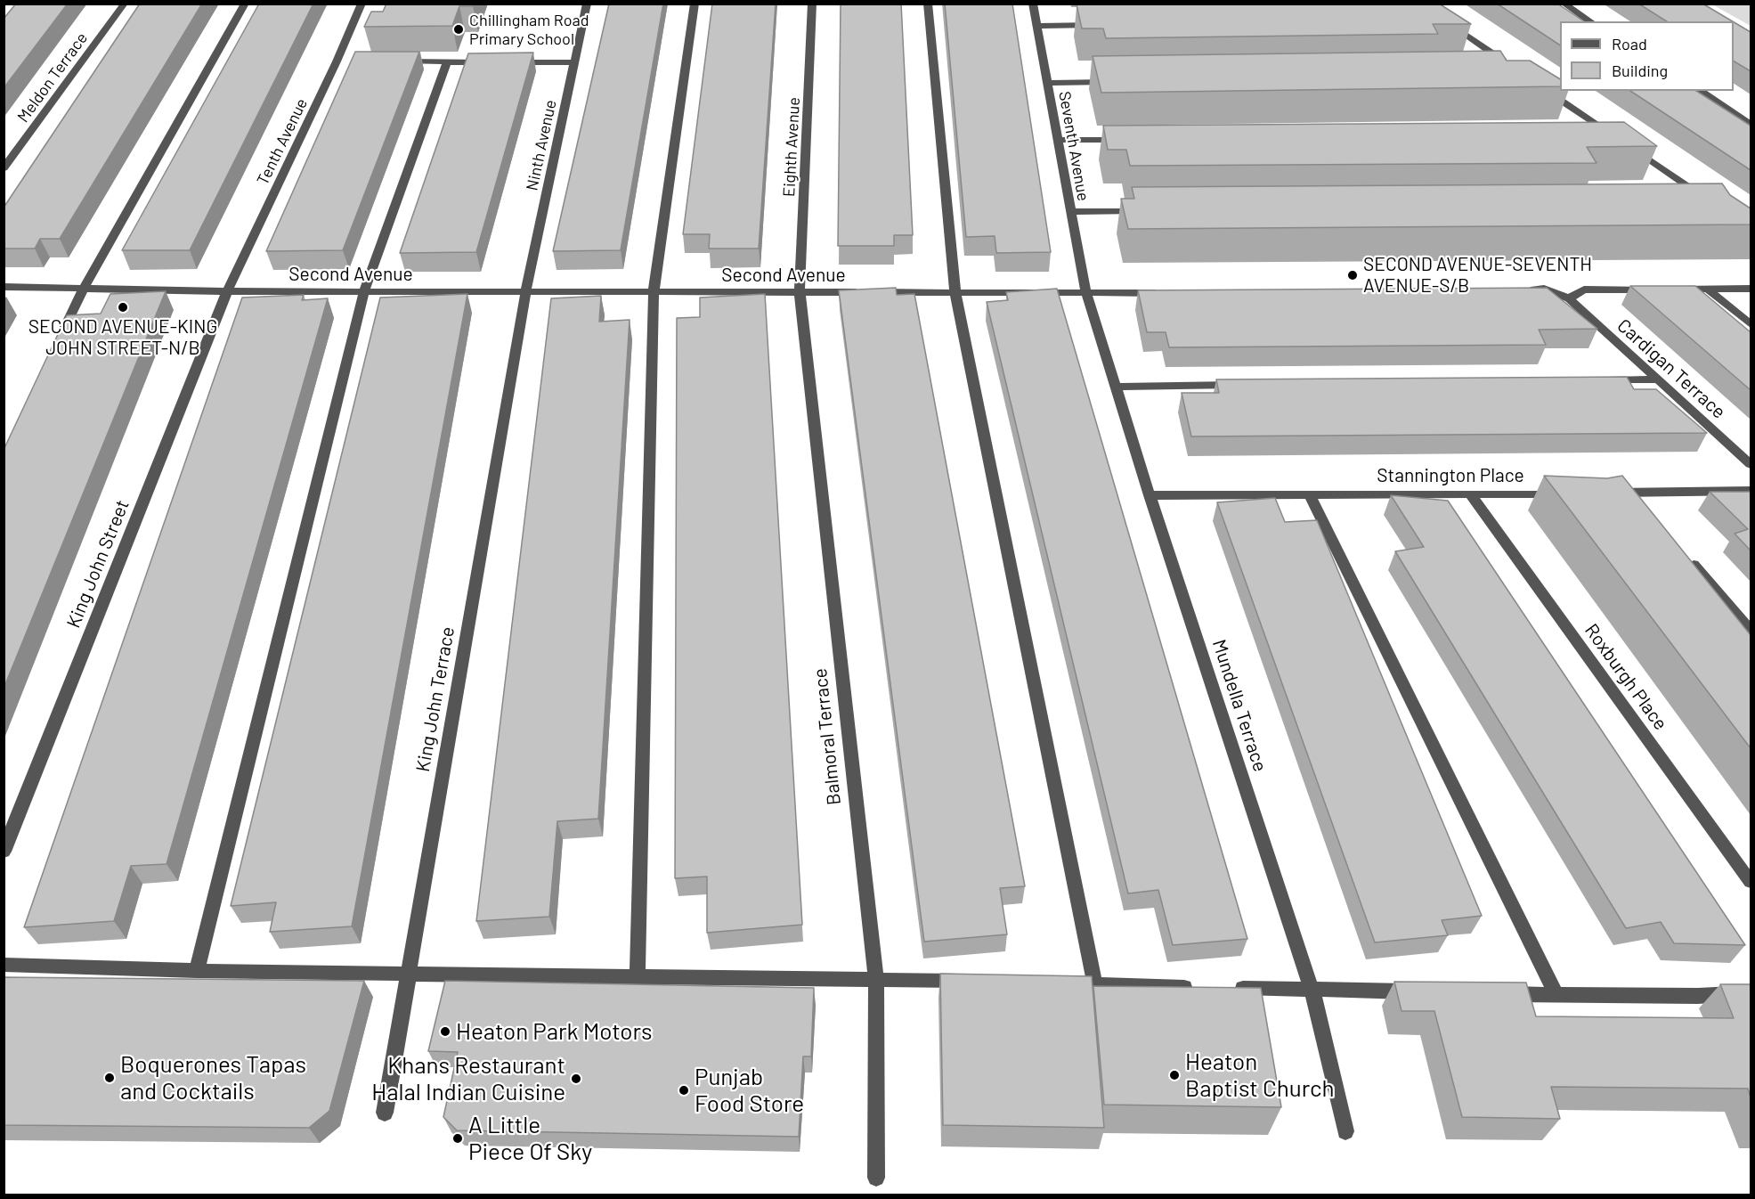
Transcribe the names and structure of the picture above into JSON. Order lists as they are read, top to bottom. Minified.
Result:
{"streets":{"street":["Meldon Terrace","Tenth Avenue","Ninth Avenue","Seventh Avenue","Eighth Avenue","Second Avenue","Cardigan Terrace","Stannington Place","King John Street","Roxburgh Place","King John Terrace","Mundella Terrace","Balmoral Terrace"]},"crossings":[["Tenth Avenue","Second Avenue"],["Tenth Avenue","King John Street"],["Ninth Avenue","Second Avenue"],["Ninth Avenue","King John Terrace"],["Seventh Avenue","Second Avenue"],["Seventh Avenue","Mundella Terrace"],["Eighth Avenue","Second Avenue"],["Eighth Avenue","Balmoral Terrace"],["Second Avenue","King John Street"],["Second Avenue","King John Terrace"],["Second Avenue","Mundella Terrace"],["Second Avenue","Balmoral Terrace"],["Stannington Place","Roxburgh Place"],["Stannington Place","Mundella Terrace"]],"places":["Chillingham Road Primary School","SECOND AVENUE-SEVENTH AVENUE-S/B","SECOND AVENUE-KING JOHN STREET-N/B","Heaton Park Motors","Heaton Baptist Church","Boquerones Tapas and Cocktails","Khans Restaurant Halal Indian Cuisine","Punjab Food Store","A Little Piece Of Sky"],"legend":["Road","Building"]}
